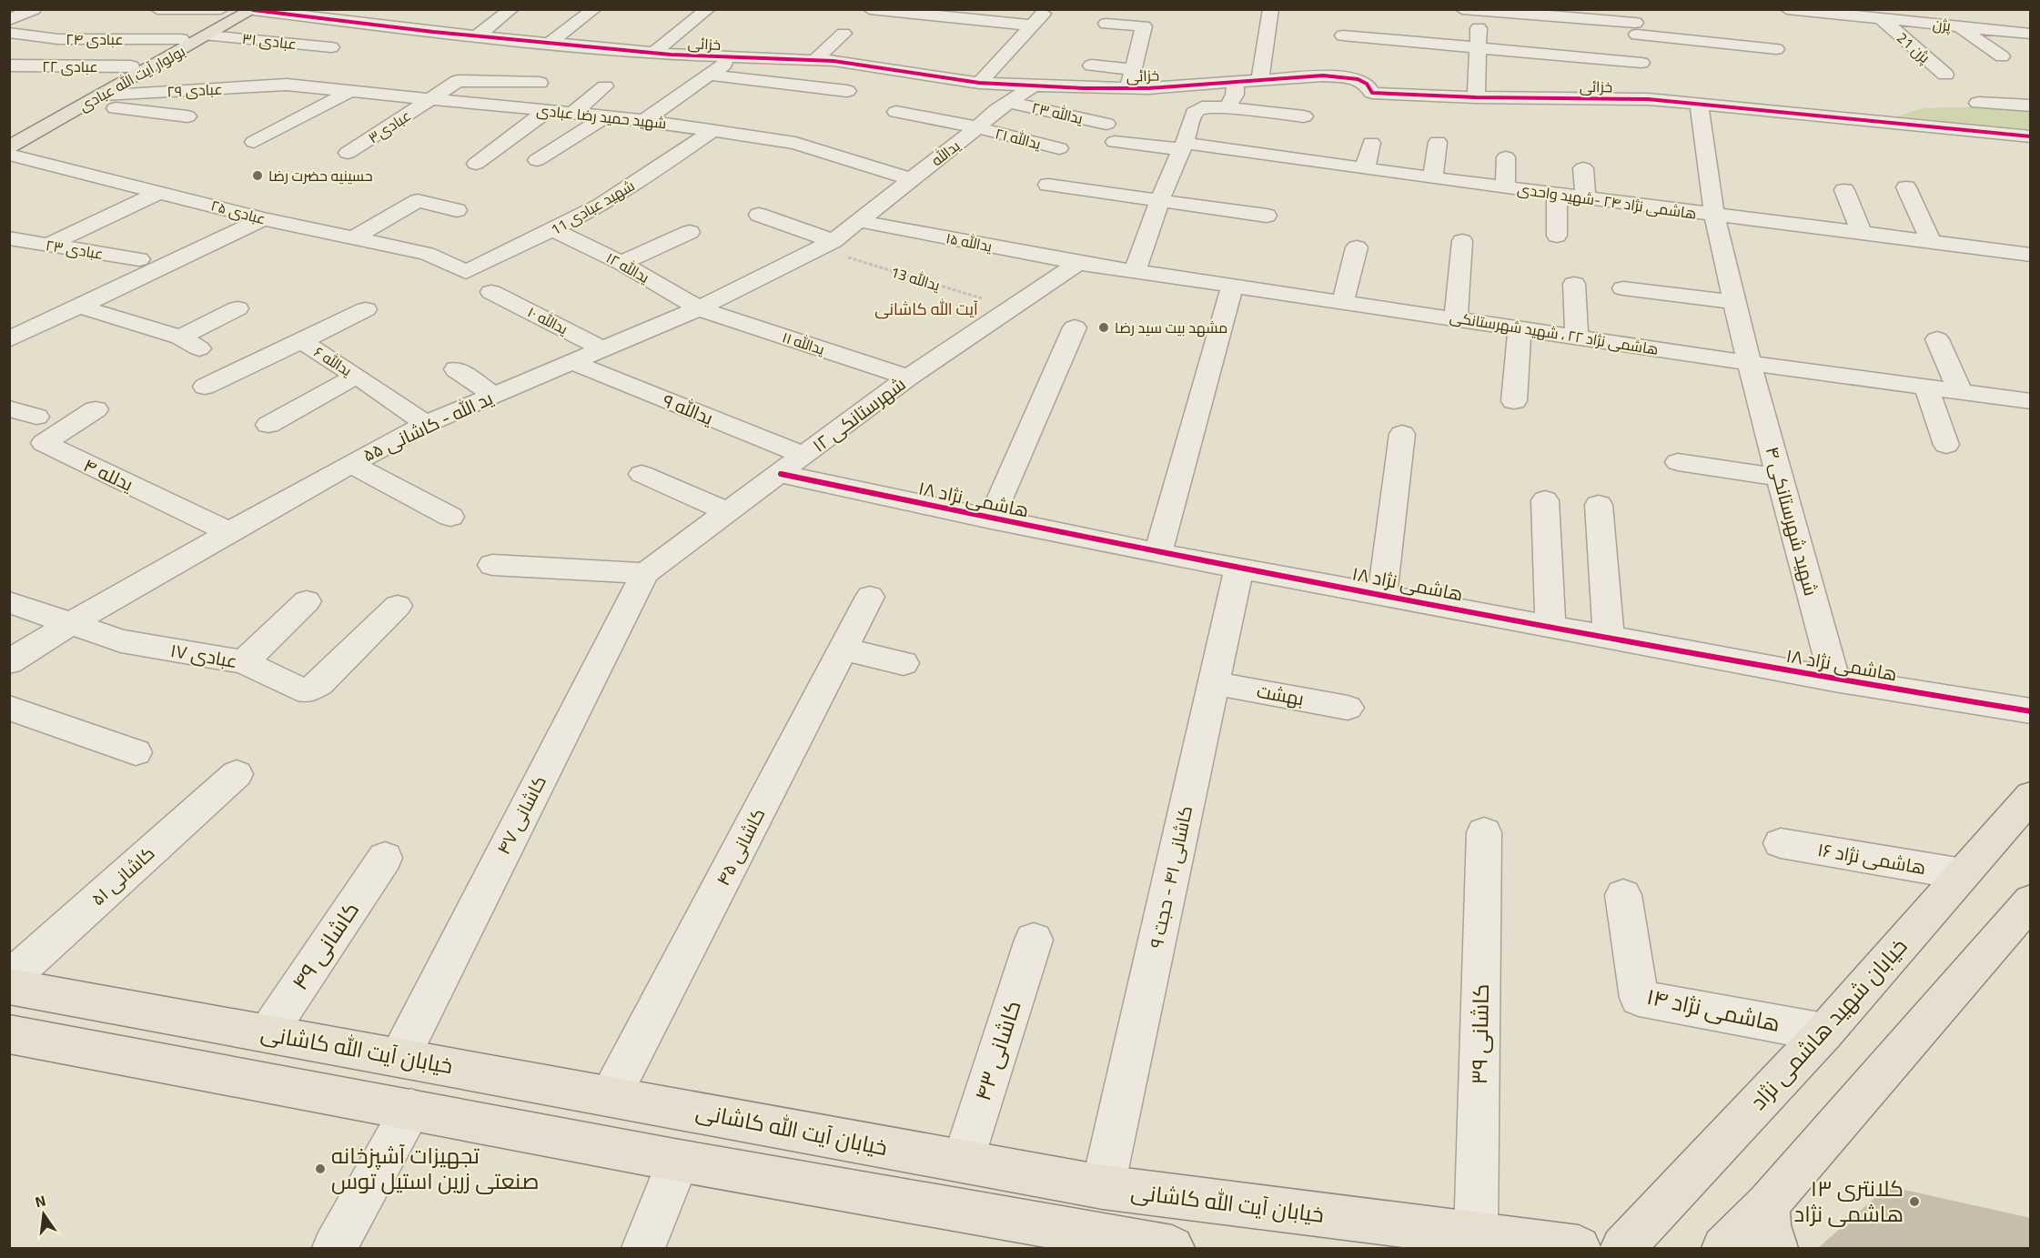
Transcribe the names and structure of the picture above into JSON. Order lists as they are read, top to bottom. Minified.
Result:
{"streets":{"main road":["بولوار آیت الله عبادی","خیابان شهید هاشمی نژاد","خیابان آیت الله کاشانی"],"street":["پژن","عبادی ۲۴","عبادی ۳۱","خزائی","پژن 21","عبادی ۲۲","عبادی ۲۹","یدالله ۲۳","شهید حمید رضا عبادی","عبادی۳","یدالله ۲۱","یدالله","هاشمی نژاد ۲۴ -شهید واحدی","شهید عبادی 11","عبادی ۲۵","یدالله ۱۵","عبادی ۲۳","یدالله ۱۲","یدالله ۱۰","هاشمی نژاد ۲۲ ، شهید شهرستانکی","یدالله ۱۱","یدالله ۶","یدالله ۹","شهرستانکی ۱۲","ید الله - کاشانی ۵۵","یدلله ۴","هاشمی نژاد ۱۸","شهید شهرستانکی ۴","عبادی ۱۷","بهشت","کاشانی ۴۷","کاشانی ۴۵","هاشمی نژاد ۱۶","کاشانی ۵۱","کاشانی ۴۱ - حجت ۹","کاشانی ۴۹","هاشمی نژاد ۱۴","کاشانی ۳۹","کاشانی ۴۳"],"path":["یدالله 13"]},"crossings":[["پژن","پژن 21"],["عبادی ۲۴","بولوار آیت الله عبادی"],["عبادی ۳۱","بولوار آیت الله عبادی"],["خزائی","بولوار آیت الله عبادی"],["خزائی","یدالله"],["خزائی","شهید شهرستانکی ۴"],["عبادی ۲۲","بولوار آیت الله عبادی"],["بولوار آیت الله عبادی","عبادی ۲۹"],["عبادی ۲۹","شهید حمید رضا عبادی"],["یدالله ۲۳","یدالله"],["شهید حمید رضا عبادی","عبادی۳"],["شهید حمید رضا عبادی","یدالله"],["شهید حمید رضا عبادی","شهید عبادی 11"],["یدالله ۲۱","یدالله"],["یدالله","یدالله ۱۵"],["یدالله","ید الله - کاشانی ۵۵"],["هاشمی نژاد ۲۴ -شهید واحدی","شهید شهرستانکی ۴"],["شهید عبادی 11","عبادی ۲۵"],["شهید عبادی 11","یدالله ۱۲"],["یدالله ۱۵","هاشمی نژاد ۲۲ ، شهید شهرستانکی"],["یدالله ۱۵","شهرستانکی ۱۲"],["یدالله ۱۵","ید الله - کاشانی ۵۵"],["یدالله ۱۲","یدالله ۱۱"],["یدالله ۱۲","ید الله - کاشانی ۵۵"],["یدالله 13","شهرستانکی ۱۲"],["یدالله 13","ید الله - کاشانی ۵۵"],["یدالله ۱۰","ید الله - کاشانی ۵۵"],["هاشمی نژاد ۲۲ ، شهید شهرستانکی","شهرستانکی ۱۲"],["هاشمی نژاد ۲۲ ، شهید شهرستانکی","شهید شهرستانکی ۴"],["یدالله ۱۱","شهرستانکی ۱۲"],["یدالله ۱۱","ید الله - کاشانی ۵۵"],["یدالله ۶","ید الله - کاشانی ۵۵"],["یدالله ۹","شهرستانکی ۱۲"],["یدالله ۹","ید الله - کاشانی ۵۵"],["شهرستانکی ۱۲","هاشمی نژاد ۱۸"],["شهرستانکی ۱۲","کاشانی ۴۷"],["ید الله - کاشانی ۵۵","یدلله ۴"],["ید الله - کاشانی ۵۵","عبادی ۱۷"],["هاشمی نژاد ۱۸","شهید شهرستانکی ۴"],["هاشمی نژاد ۱۸","کاشانی ۴۱ - حجت ۹"],["بهشت","کاشانی ۴۱ - حجت ۹"],["کاشانی ۴۷","خیابان آیت الله کاشانی"],["کاشانی ۴۵","خیابان آیت الله کاشانی"],["هاشمی نژاد ۱۶","خیابان شهید هاشمی نژاد"],["کاشانی ۴۱ - حجت ۹","خیابان آیت الله کاشانی"],["کاشانی ۴۹","خیابان آیت الله کاشانی"],["هاشمی نژاد ۱۴","خیابان شهید هاشمی نژاد"],["کاشانی ۳۹","خیابان آیت الله کاشانی"],["خیابان آیت الله کاشانی","کاشانی ۴۳"]],"districts":["آیت الله کاشانی"],"places":["حسینیه حضرت رضا","مشهد بيت سيد رضا","تجهیزات آشپزخانه صنعتی زرین استیل توس","کلانتری ۱۳ هاشمی نژاد"],"north":"top"}
